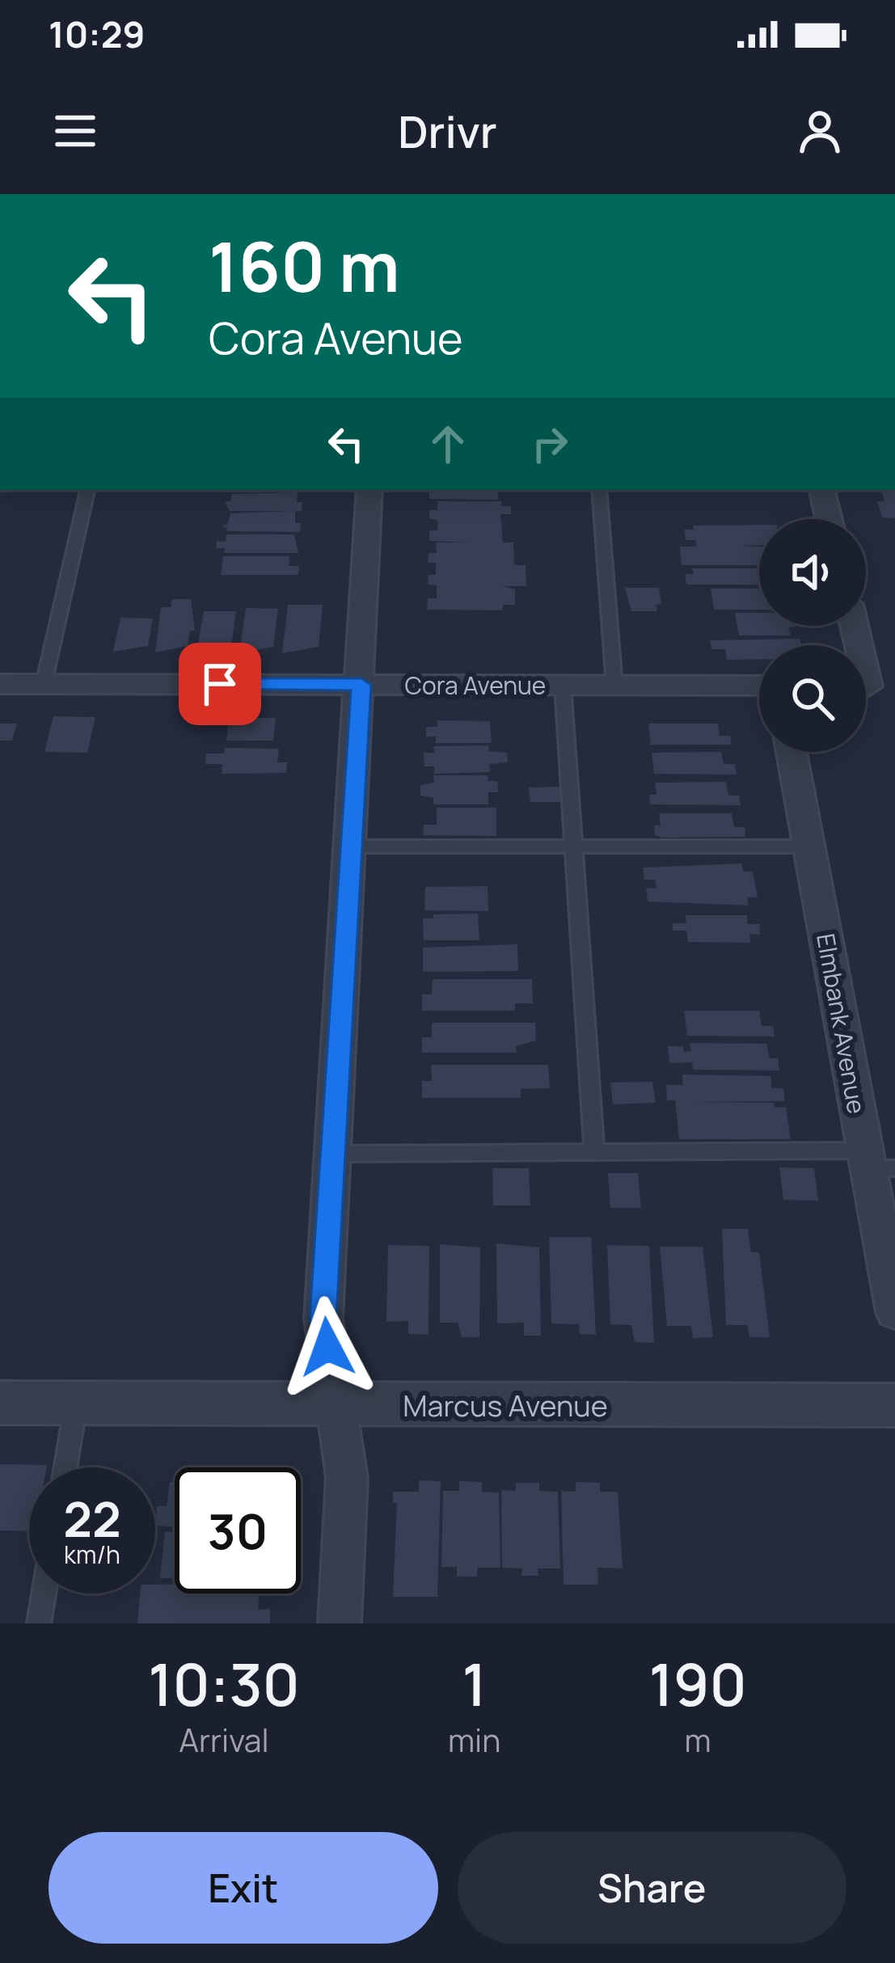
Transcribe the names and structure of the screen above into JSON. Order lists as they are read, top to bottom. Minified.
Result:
{"streets":{"street":["Cora Avenue","Elmbank Avenue","Marcus Avenue"]},"page":{"status":"10:29","header":"Drivr","turn":["160 m","Cora Avenue"],"speed":"22 km/h","limit":"30","eta":["10:30","Arrival","1","min","190","m"],"buttons":["Exit","Share"]}}
